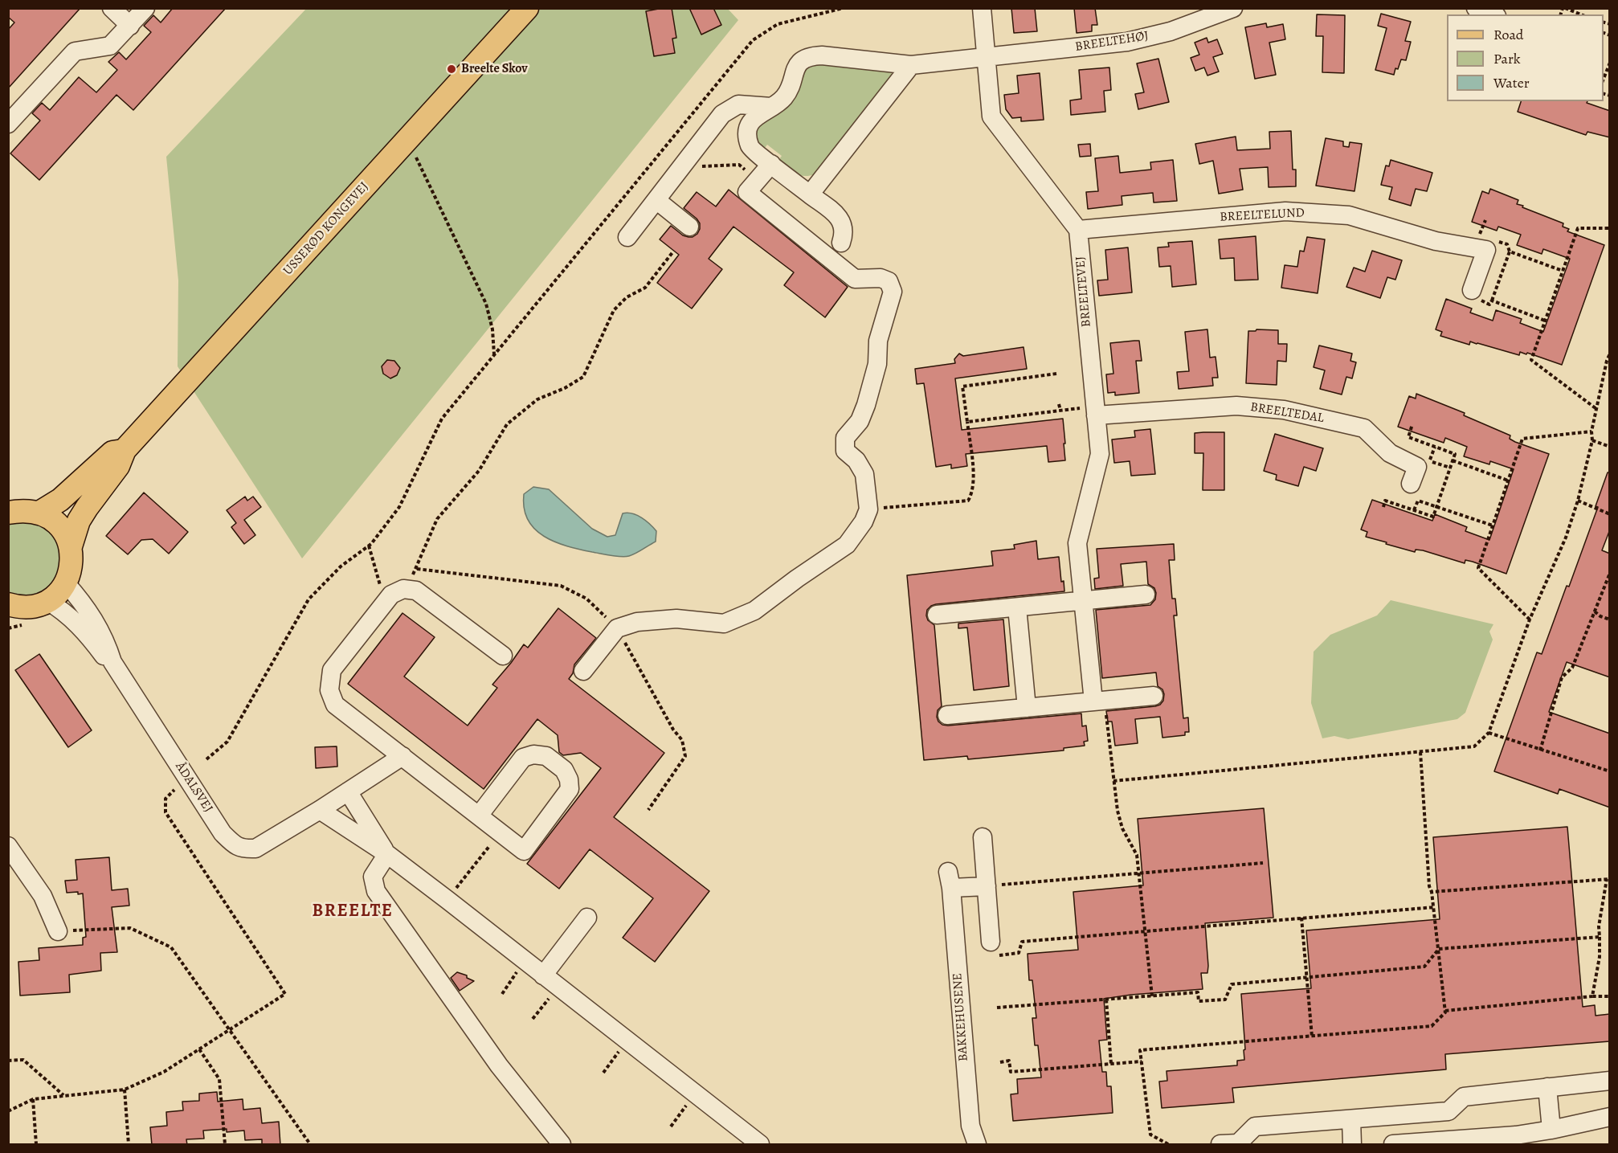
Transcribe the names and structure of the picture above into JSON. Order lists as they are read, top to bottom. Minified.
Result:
{"streets":{"main road":["USSERØD KONGEVEJ"],"street":["BREELTEHØJ","BREELTELUND","BREELTEVEJ","BREELTEDAL","ÅDALSVEJ","BAKKEHUSENE"]},"crossings":[["BREELTELUND","BREELTEVEJ"],["BREELTEVEJ","BREELTEDAL"]],"districts":["BREELTE"],"places":["Breelte Skov"],"legend":["Road","Park","Water"]}
